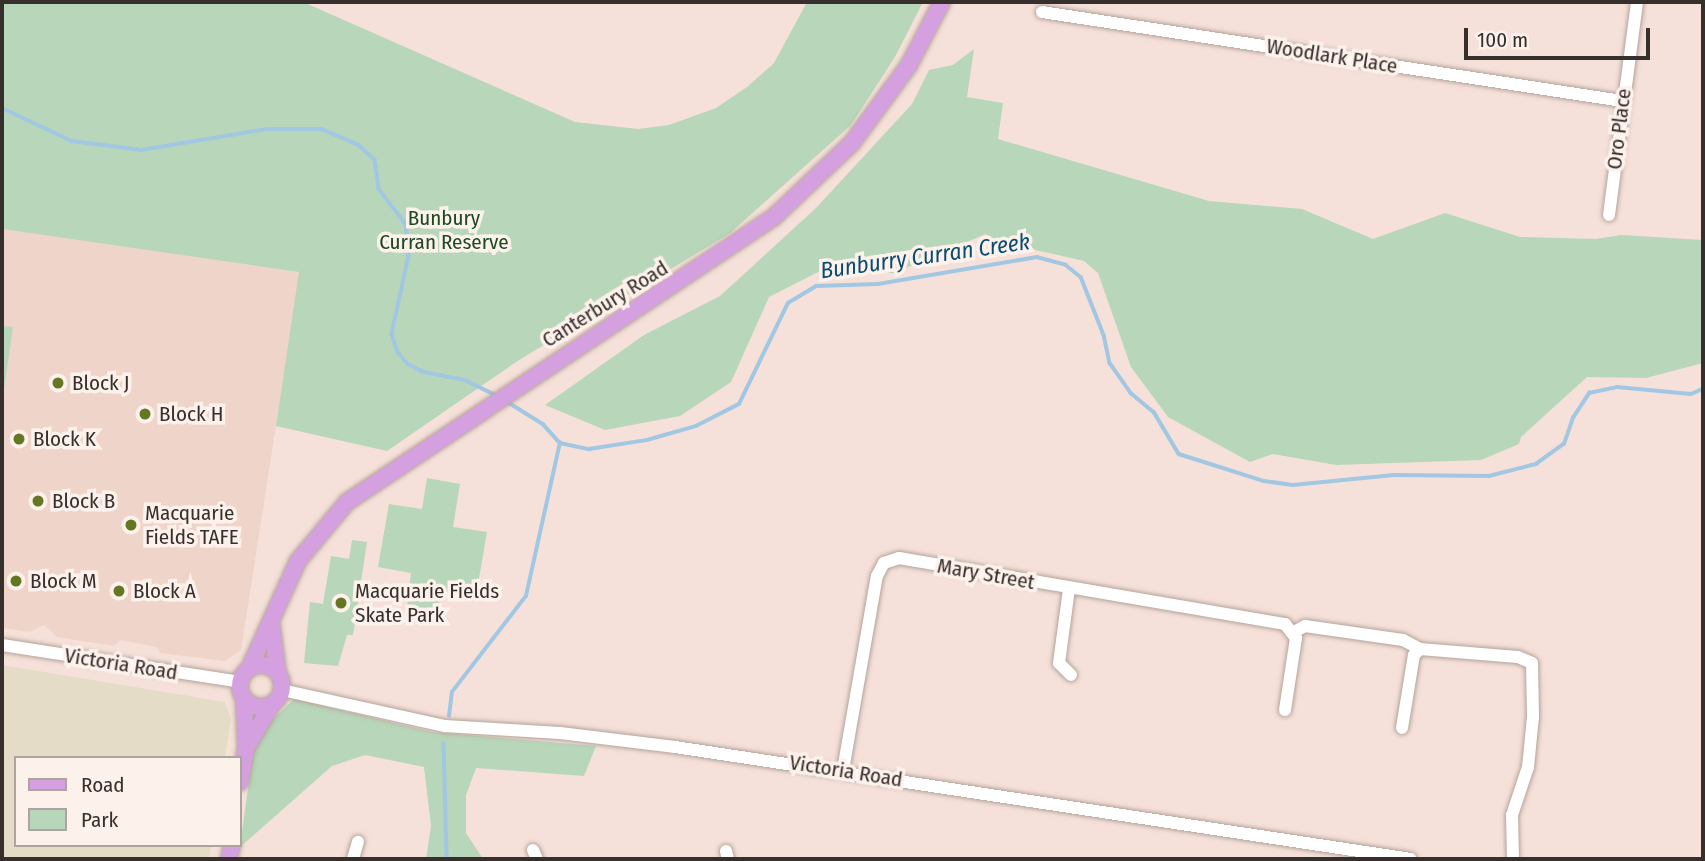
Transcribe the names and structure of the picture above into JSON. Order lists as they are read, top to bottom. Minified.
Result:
{"streets":{"main road":["Canterbury Road"],"street":["Woodlark Place","Oro Place","Mary Street","Victoria Road"]},"crossings":[["Woodlark Place","Oro Place"],["Canterbury Road","Victoria Road"],["Mary Street","Victoria Road"]],"water":["Bunburry Curran Creek"],"parks":["Bunbury Curran Reserve"],"places":["Block J","Block H","Block K","Block B","Macquarie Fields TAFE","Block M","Block A","Macquarie Fields Skate Park"],"legend":["Road","Park"],"scale_bar":"100 m"}
